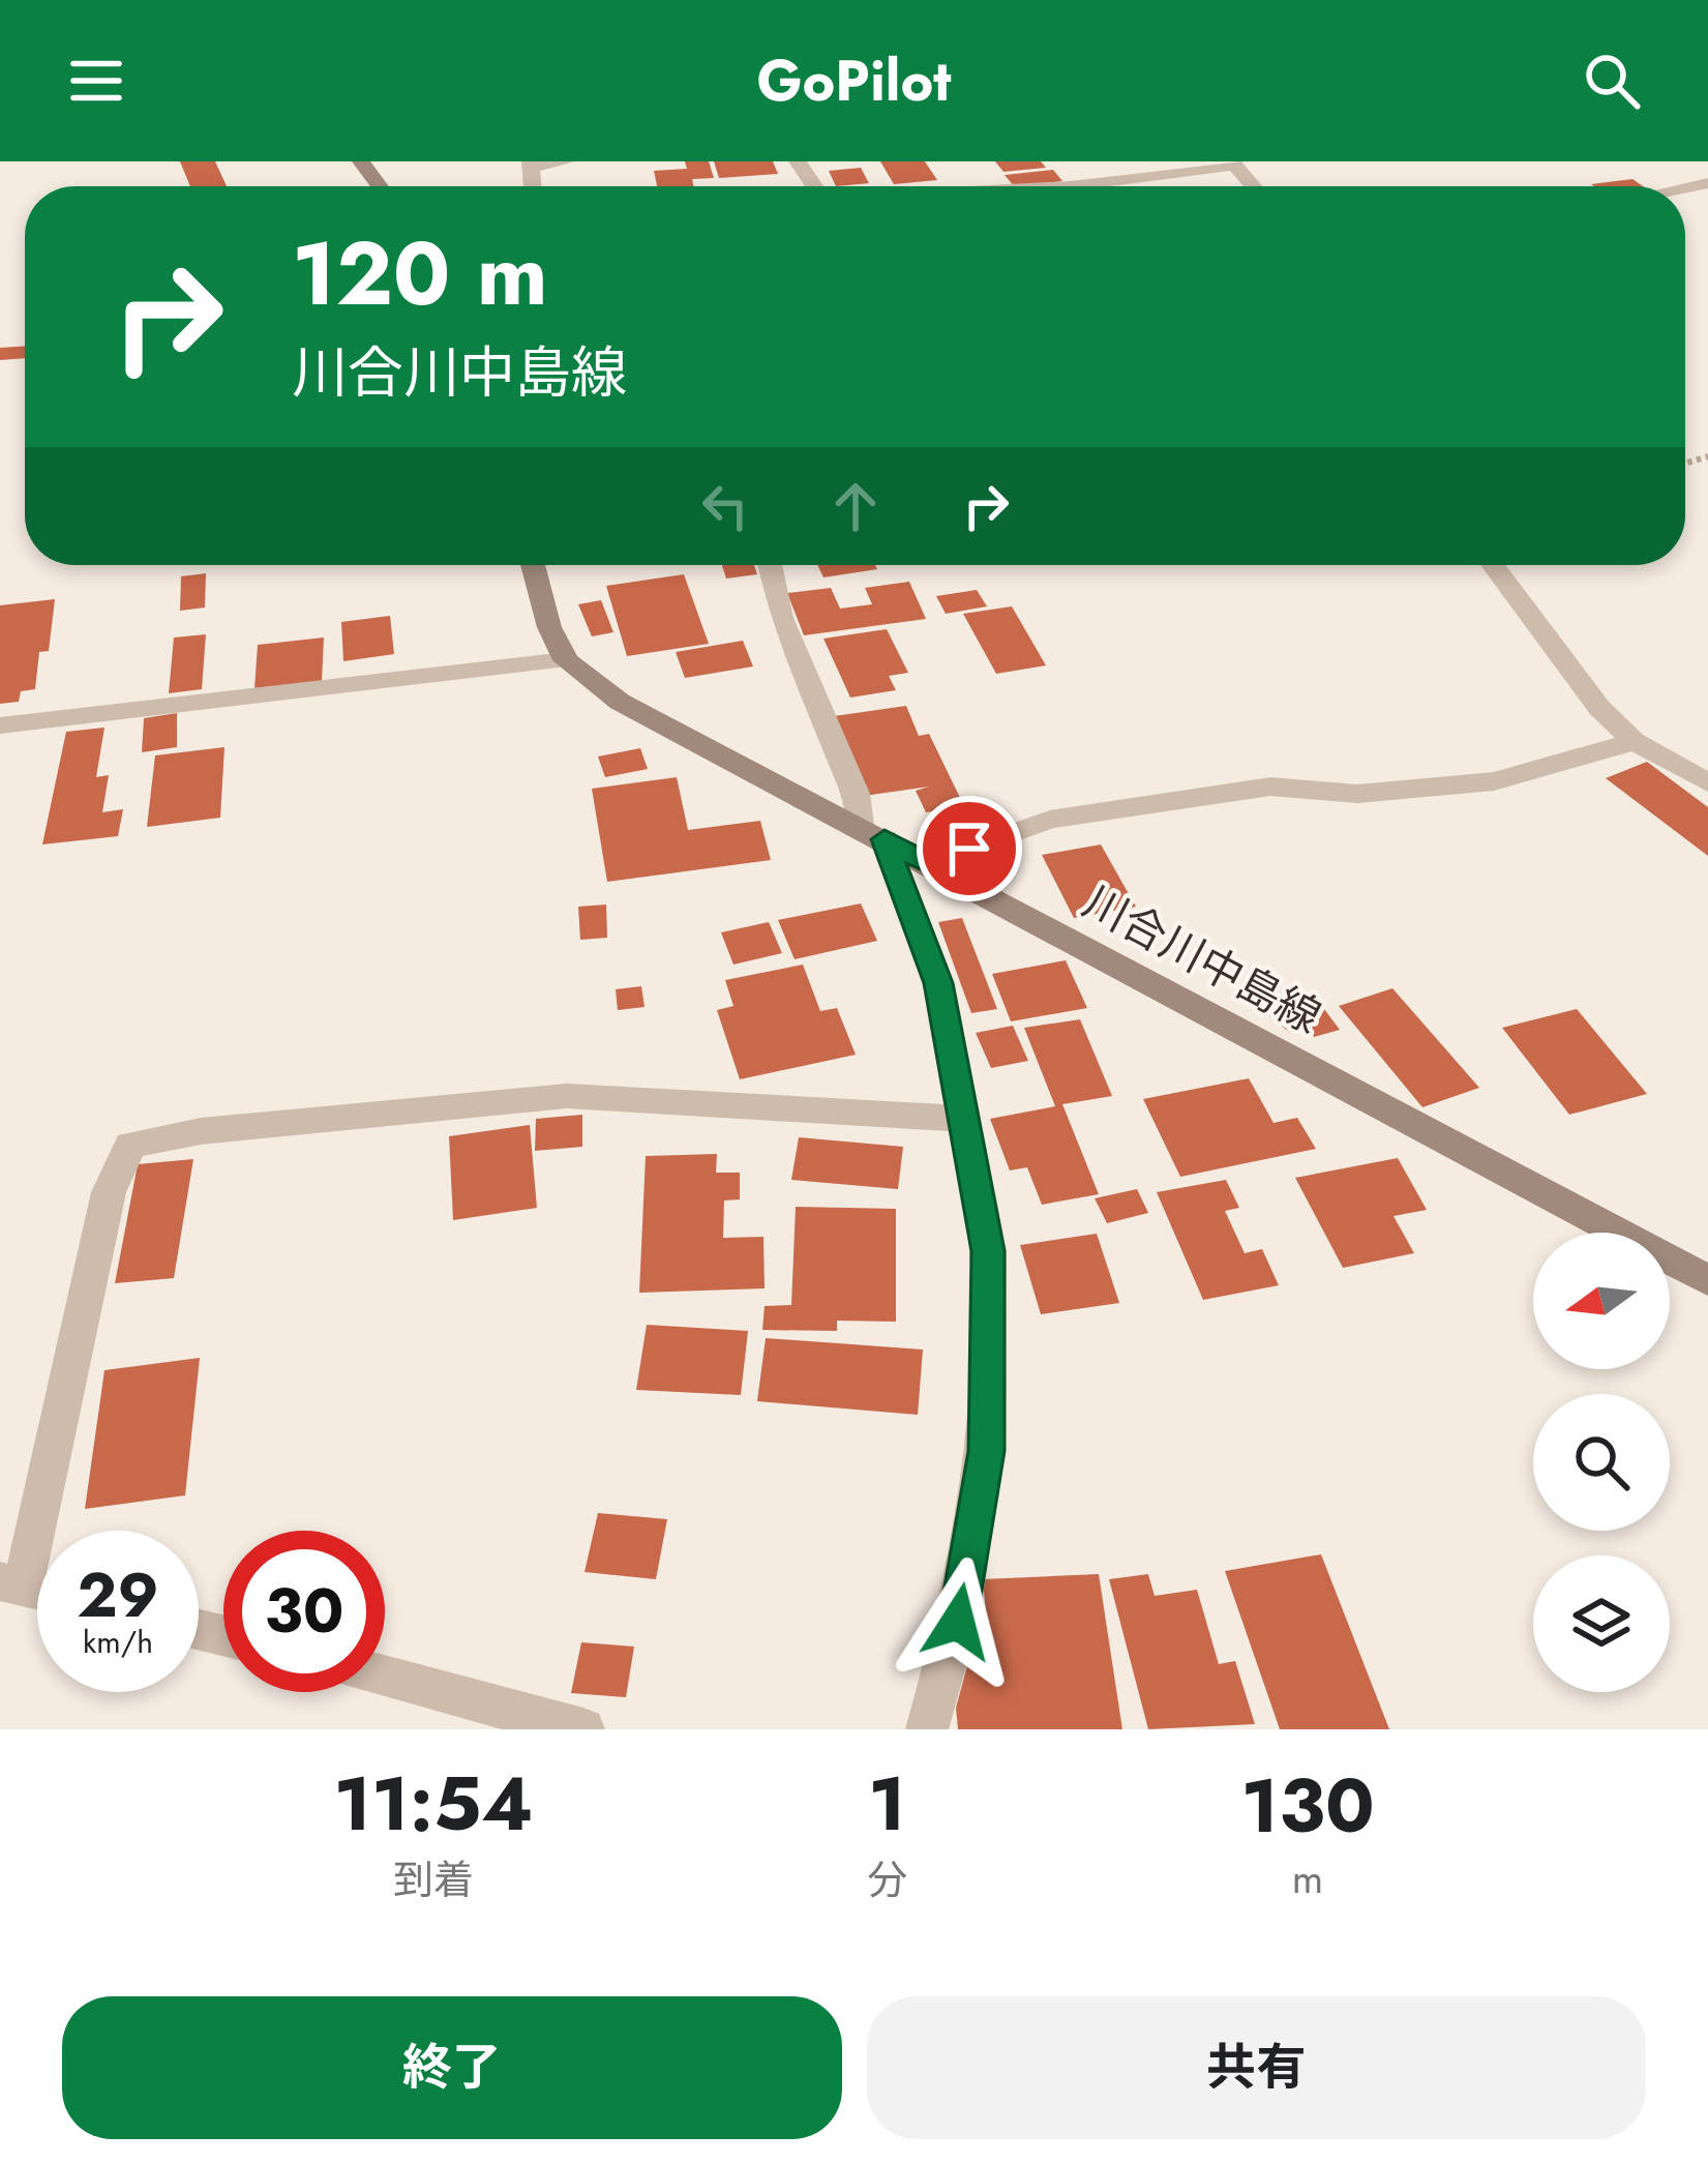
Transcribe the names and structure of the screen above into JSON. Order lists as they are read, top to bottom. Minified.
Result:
{"streets":{"main road":["川合川中島線"]},"north":"left","page":{"header":"GoPilot","turn":["120 m","川合川中島線"],"speed":"29 km/h","limit":"30","eta":["11:54","到着","1","分","130","m"],"buttons":["終了","共有"]}}
